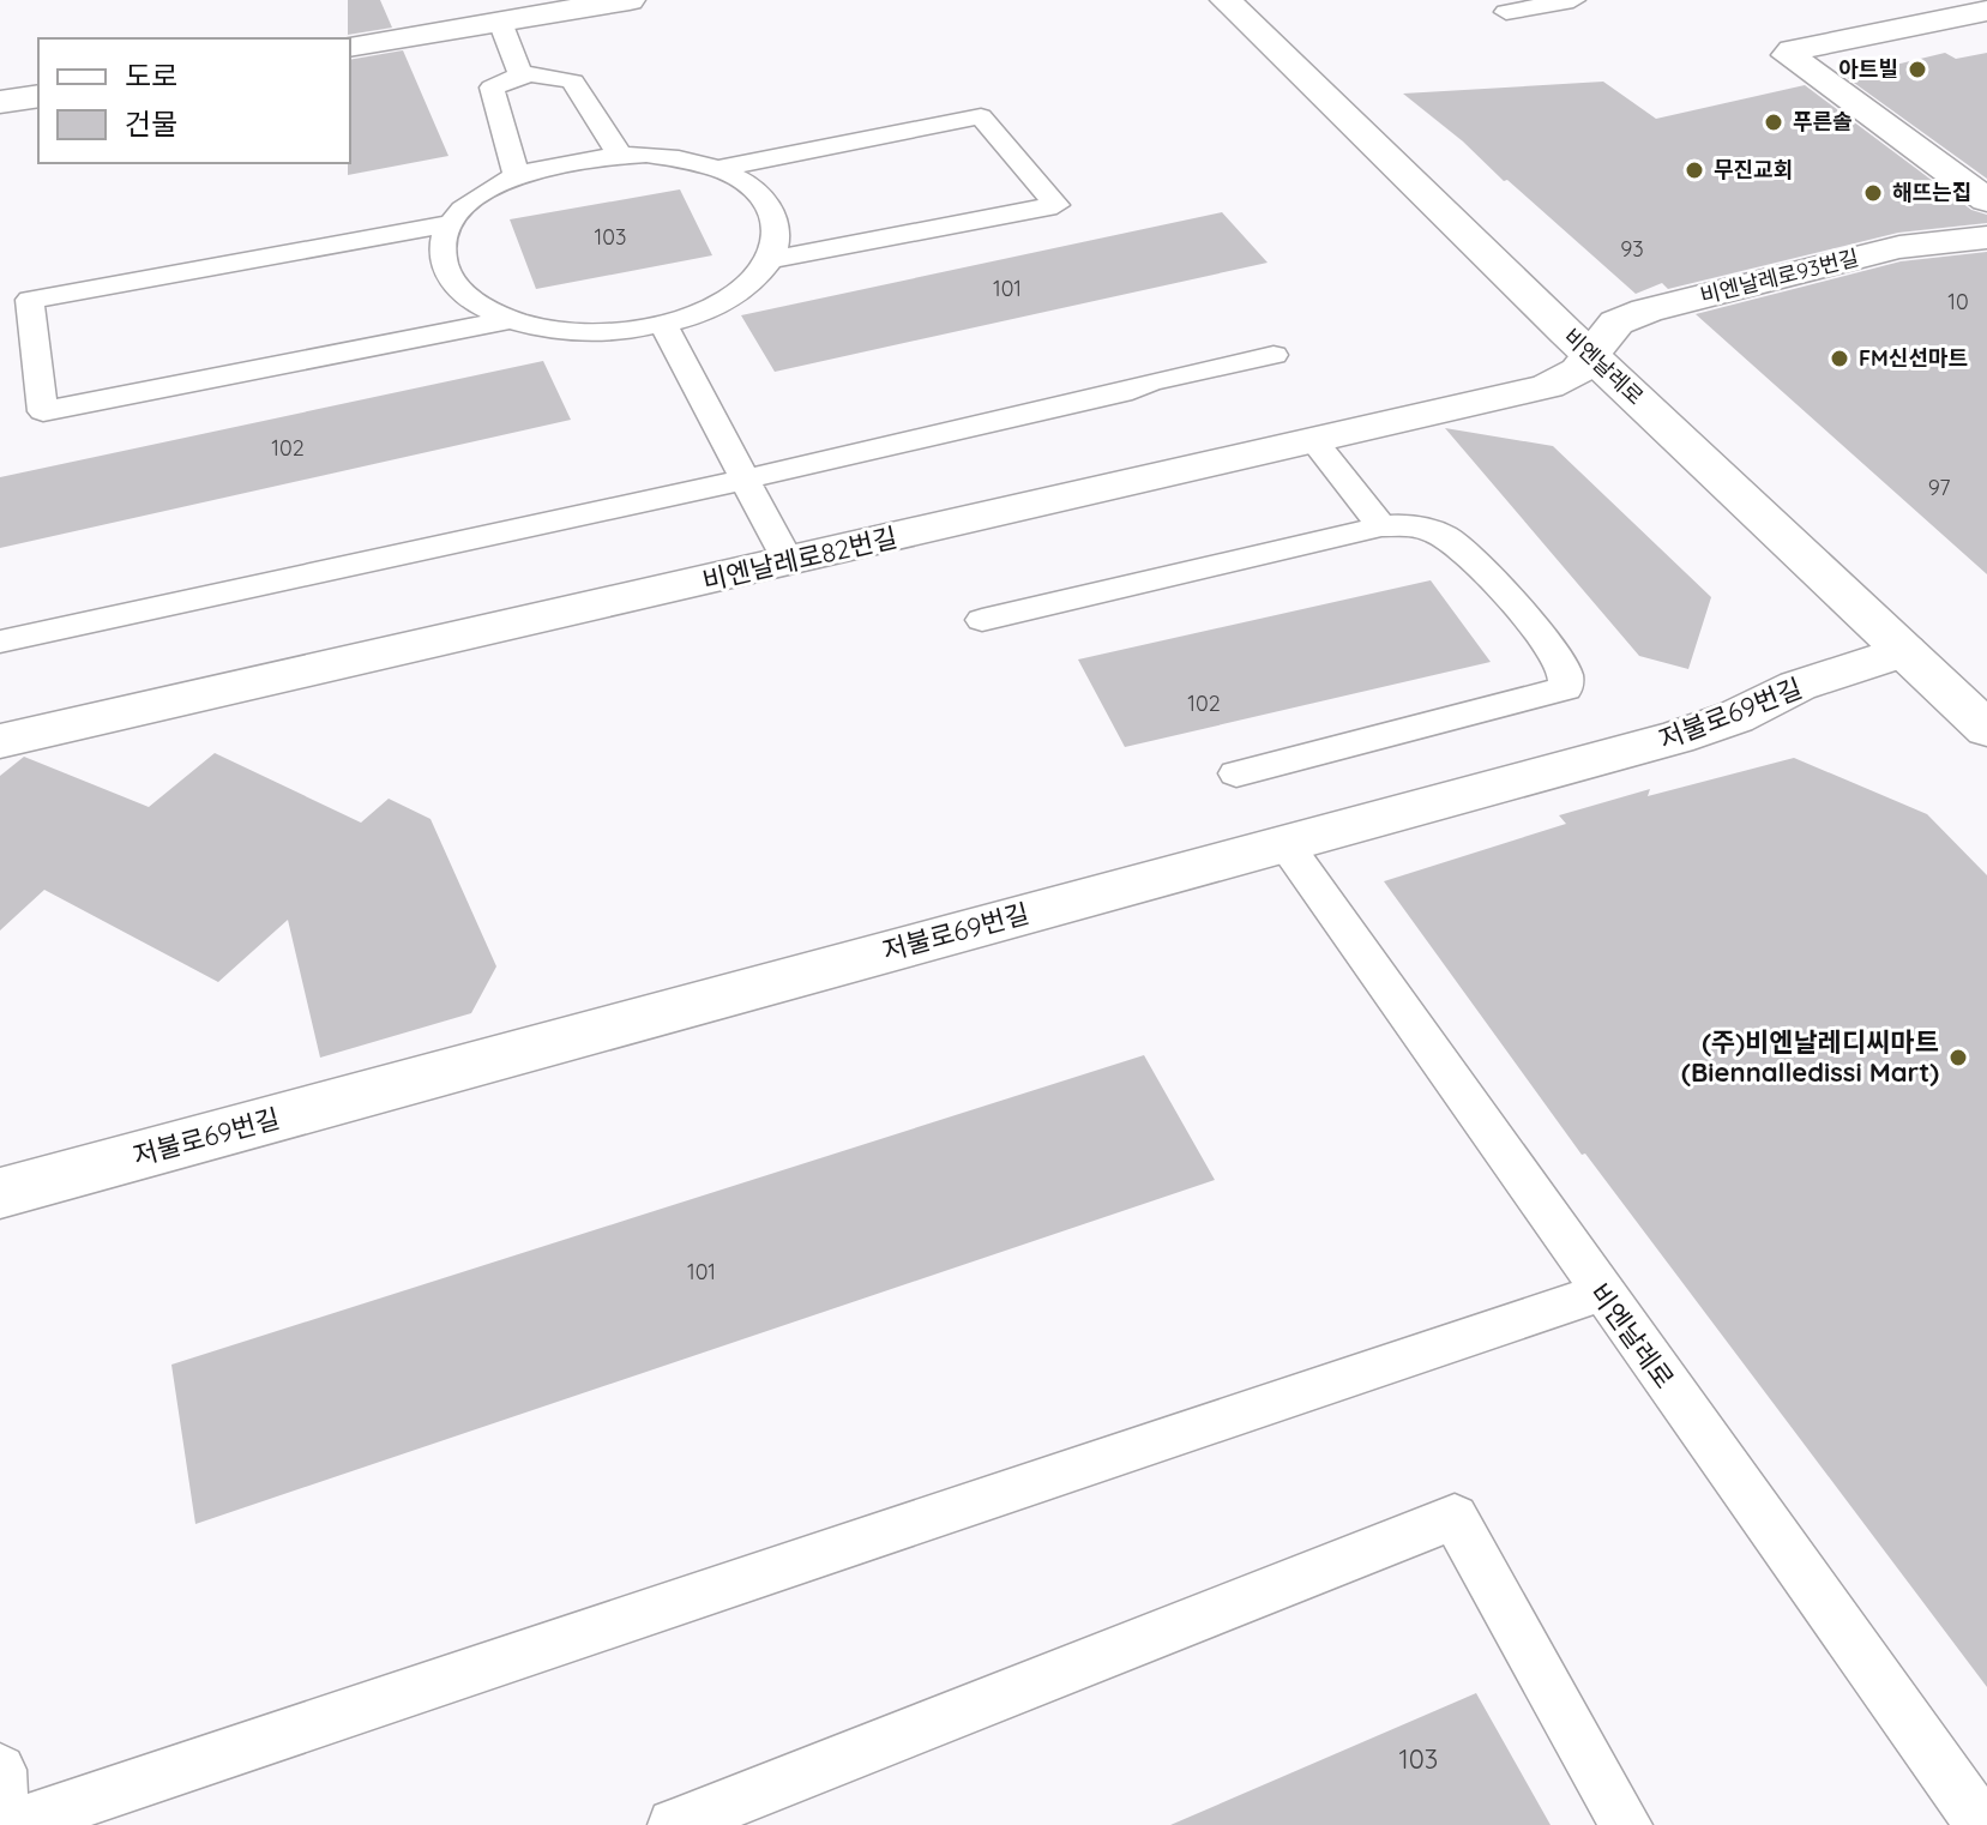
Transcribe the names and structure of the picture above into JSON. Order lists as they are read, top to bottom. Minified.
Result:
{"streets":{"street":["비엔날레로93번길","비엔날레로","비엔날레로82번길","저불로69번길"]},"crossings":[["비엔날레로93번길","비엔날레로"],["비엔날레로93번길","비엔날레로82번길"],["비엔날레로","비엔날레로82번길"],["비엔날레로","저불로69번길"]],"places":["아트빌","푸른솔","무진교회","해뜨는집","FM신선마트","(주)비엔날레디씨마트 (Biennalledissi Mart)"],"house_numbers":["103","93","101","10","102","97","102","101","103"],"legend":["도로","건물"]}
